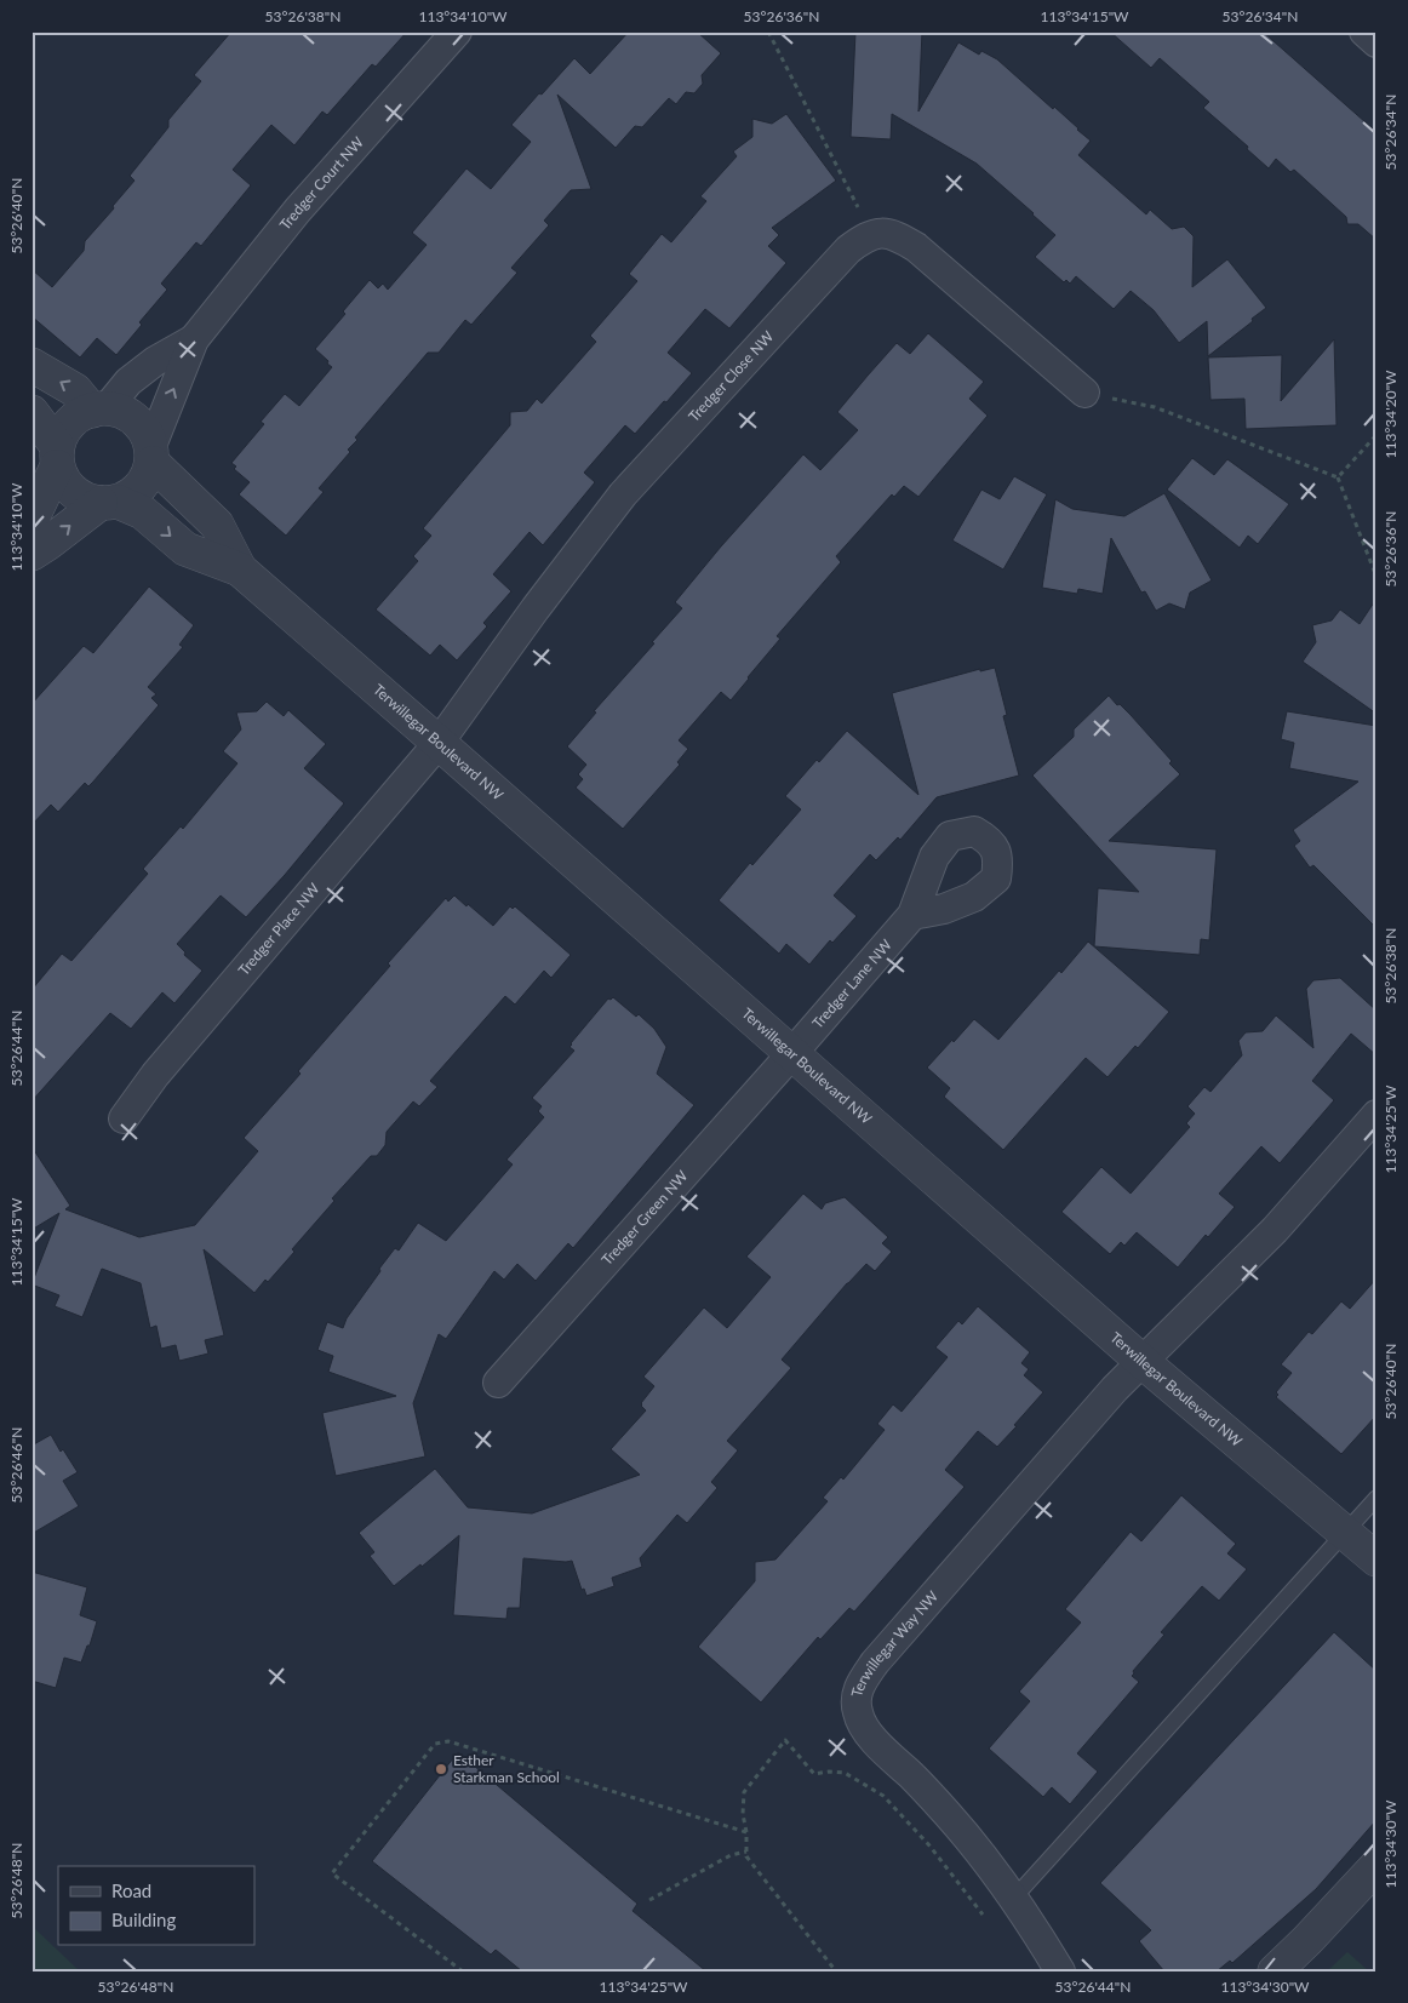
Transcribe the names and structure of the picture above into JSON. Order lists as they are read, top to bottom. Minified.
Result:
{"streets":{"street":["Tredger Court NW","Tredger Close NW","Terwillegar Boulevard NW","Tredger Place NW","Tredger Lane NW","Tredger Green NW","Terwillegar Way NW"]},"crossings":[["Tredger Court NW","Terwillegar Boulevard NW"],["Tredger Close NW","Terwillegar Boulevard NW"],["Tredger Close NW","Tredger Place NW"],["Terwillegar Boulevard NW","Tredger Place NW"],["Terwillegar Boulevard NW","Tredger Lane NW"],["Terwillegar Boulevard NW","Tredger Green NW"],["Terwillegar Boulevard NW","Terwillegar Way NW"],["Tredger Lane NW","Tredger Green NW"]],"places":["Esther Starkman School"],"legend":["Road","Building"],"coordinates":["53°26'38\"N","113°34'10\"W","53°26'36\"N","113°34'15\"W","53°26'34\"N","53°26'40\"N","113°34'20\"W","53°26'44\"N","113°34'25\"W","53°26'46\"N","113°34'30\"W","53°26'48\"N"]}
